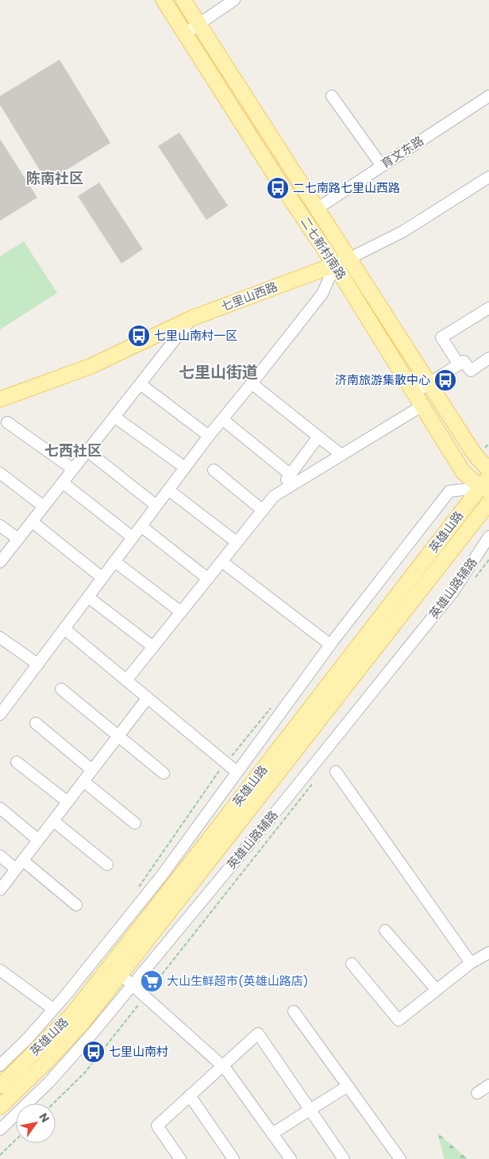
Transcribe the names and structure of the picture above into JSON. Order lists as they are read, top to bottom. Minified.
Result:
{"streets":{"main road":["二七新村南路","七里山西路","英雄山路"],"street":["育文东路","英雄山路辅路"]},"crossings":[["育文东路","二七新村南路"],["二七新村南路","七里山西路"],["二七新村南路","英雄山路"]],"districts":["陈南社区","七里山街道","七西社区"],"places":{"bus stop":["二七南路七里山西路","七里山南村一区","济南旅游集散中心","七里山南村"],"supermarket":["大山生鲜超市(英雄山路店)"]},"north":"top right"}
